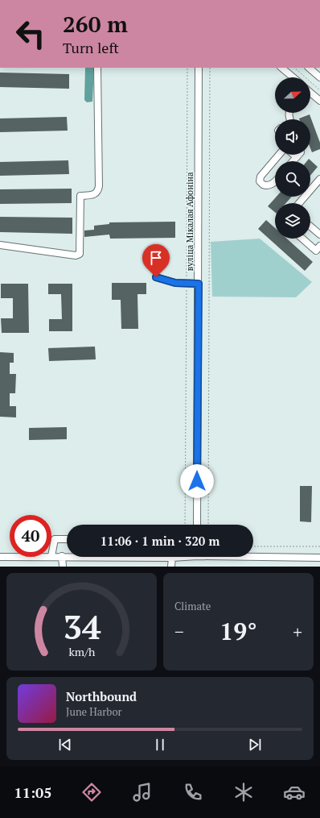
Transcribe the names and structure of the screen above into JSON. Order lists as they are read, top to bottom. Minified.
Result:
{"streets":{"street":["вуліца Мікалая Афоніна"]},"north":"right","page":{"turn":["260 m","Turn left"],"limit":"40","trip":"11:06 · 1 min · 320 m","tile":"Climate","heat":["−","19°","+"],"song":["Northbound","June Harbor"],"tabs":"11:05","gauge":["34","km/h"]}}
